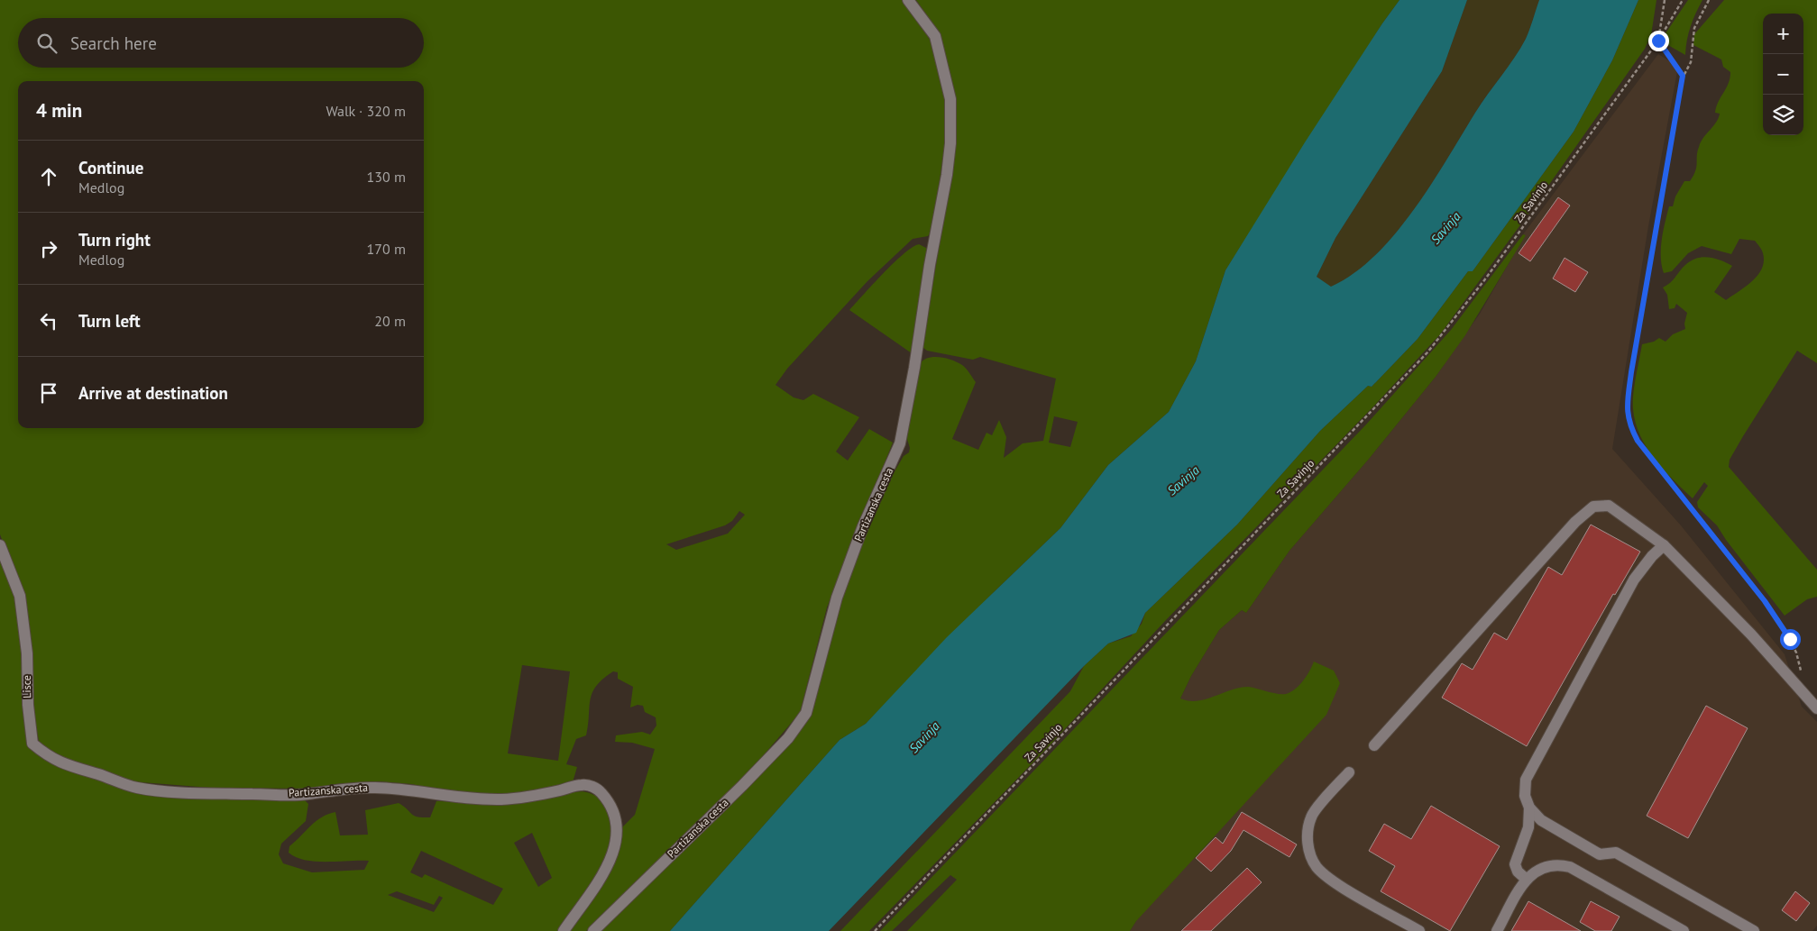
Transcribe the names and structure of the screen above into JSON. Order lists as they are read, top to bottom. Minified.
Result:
{"streets":{"street":["Partizanska cesta","Lisce"],"path":["Za Savinjo"]},"crossings":[["Partizanska cesta","Lisce"]],"water":["Savinja"],"page":{"map_buttons":["+","−"],"search":"Search here","heading":["4 min","Walk · 320 m"],"list":[["Continue","Medlog","130 m"],["Turn right","Medlog","170 m"],["Turn left","20 m"],"Arrive at destination"]}}
